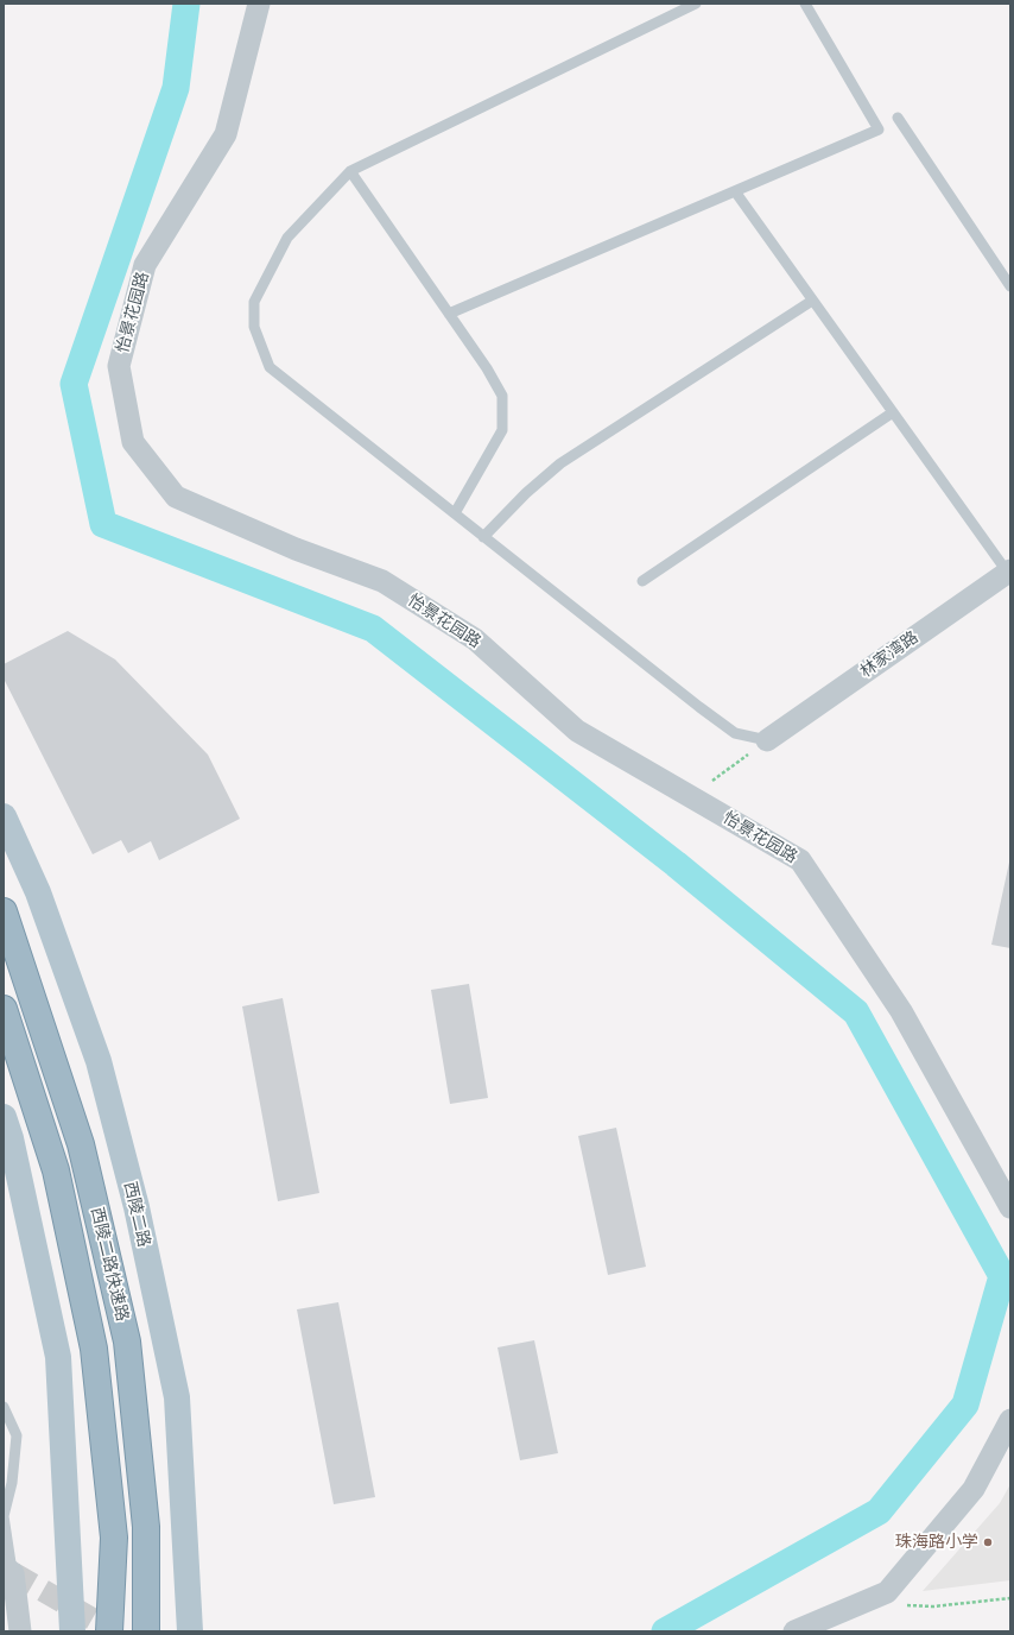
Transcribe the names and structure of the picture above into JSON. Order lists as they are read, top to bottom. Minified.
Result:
{"streets":{"highway":["西陵二路快速路"],"main road":["西陵二路"],"street":["怡景花园路","林家湾路"]},"places":["珠海路小学"]}
